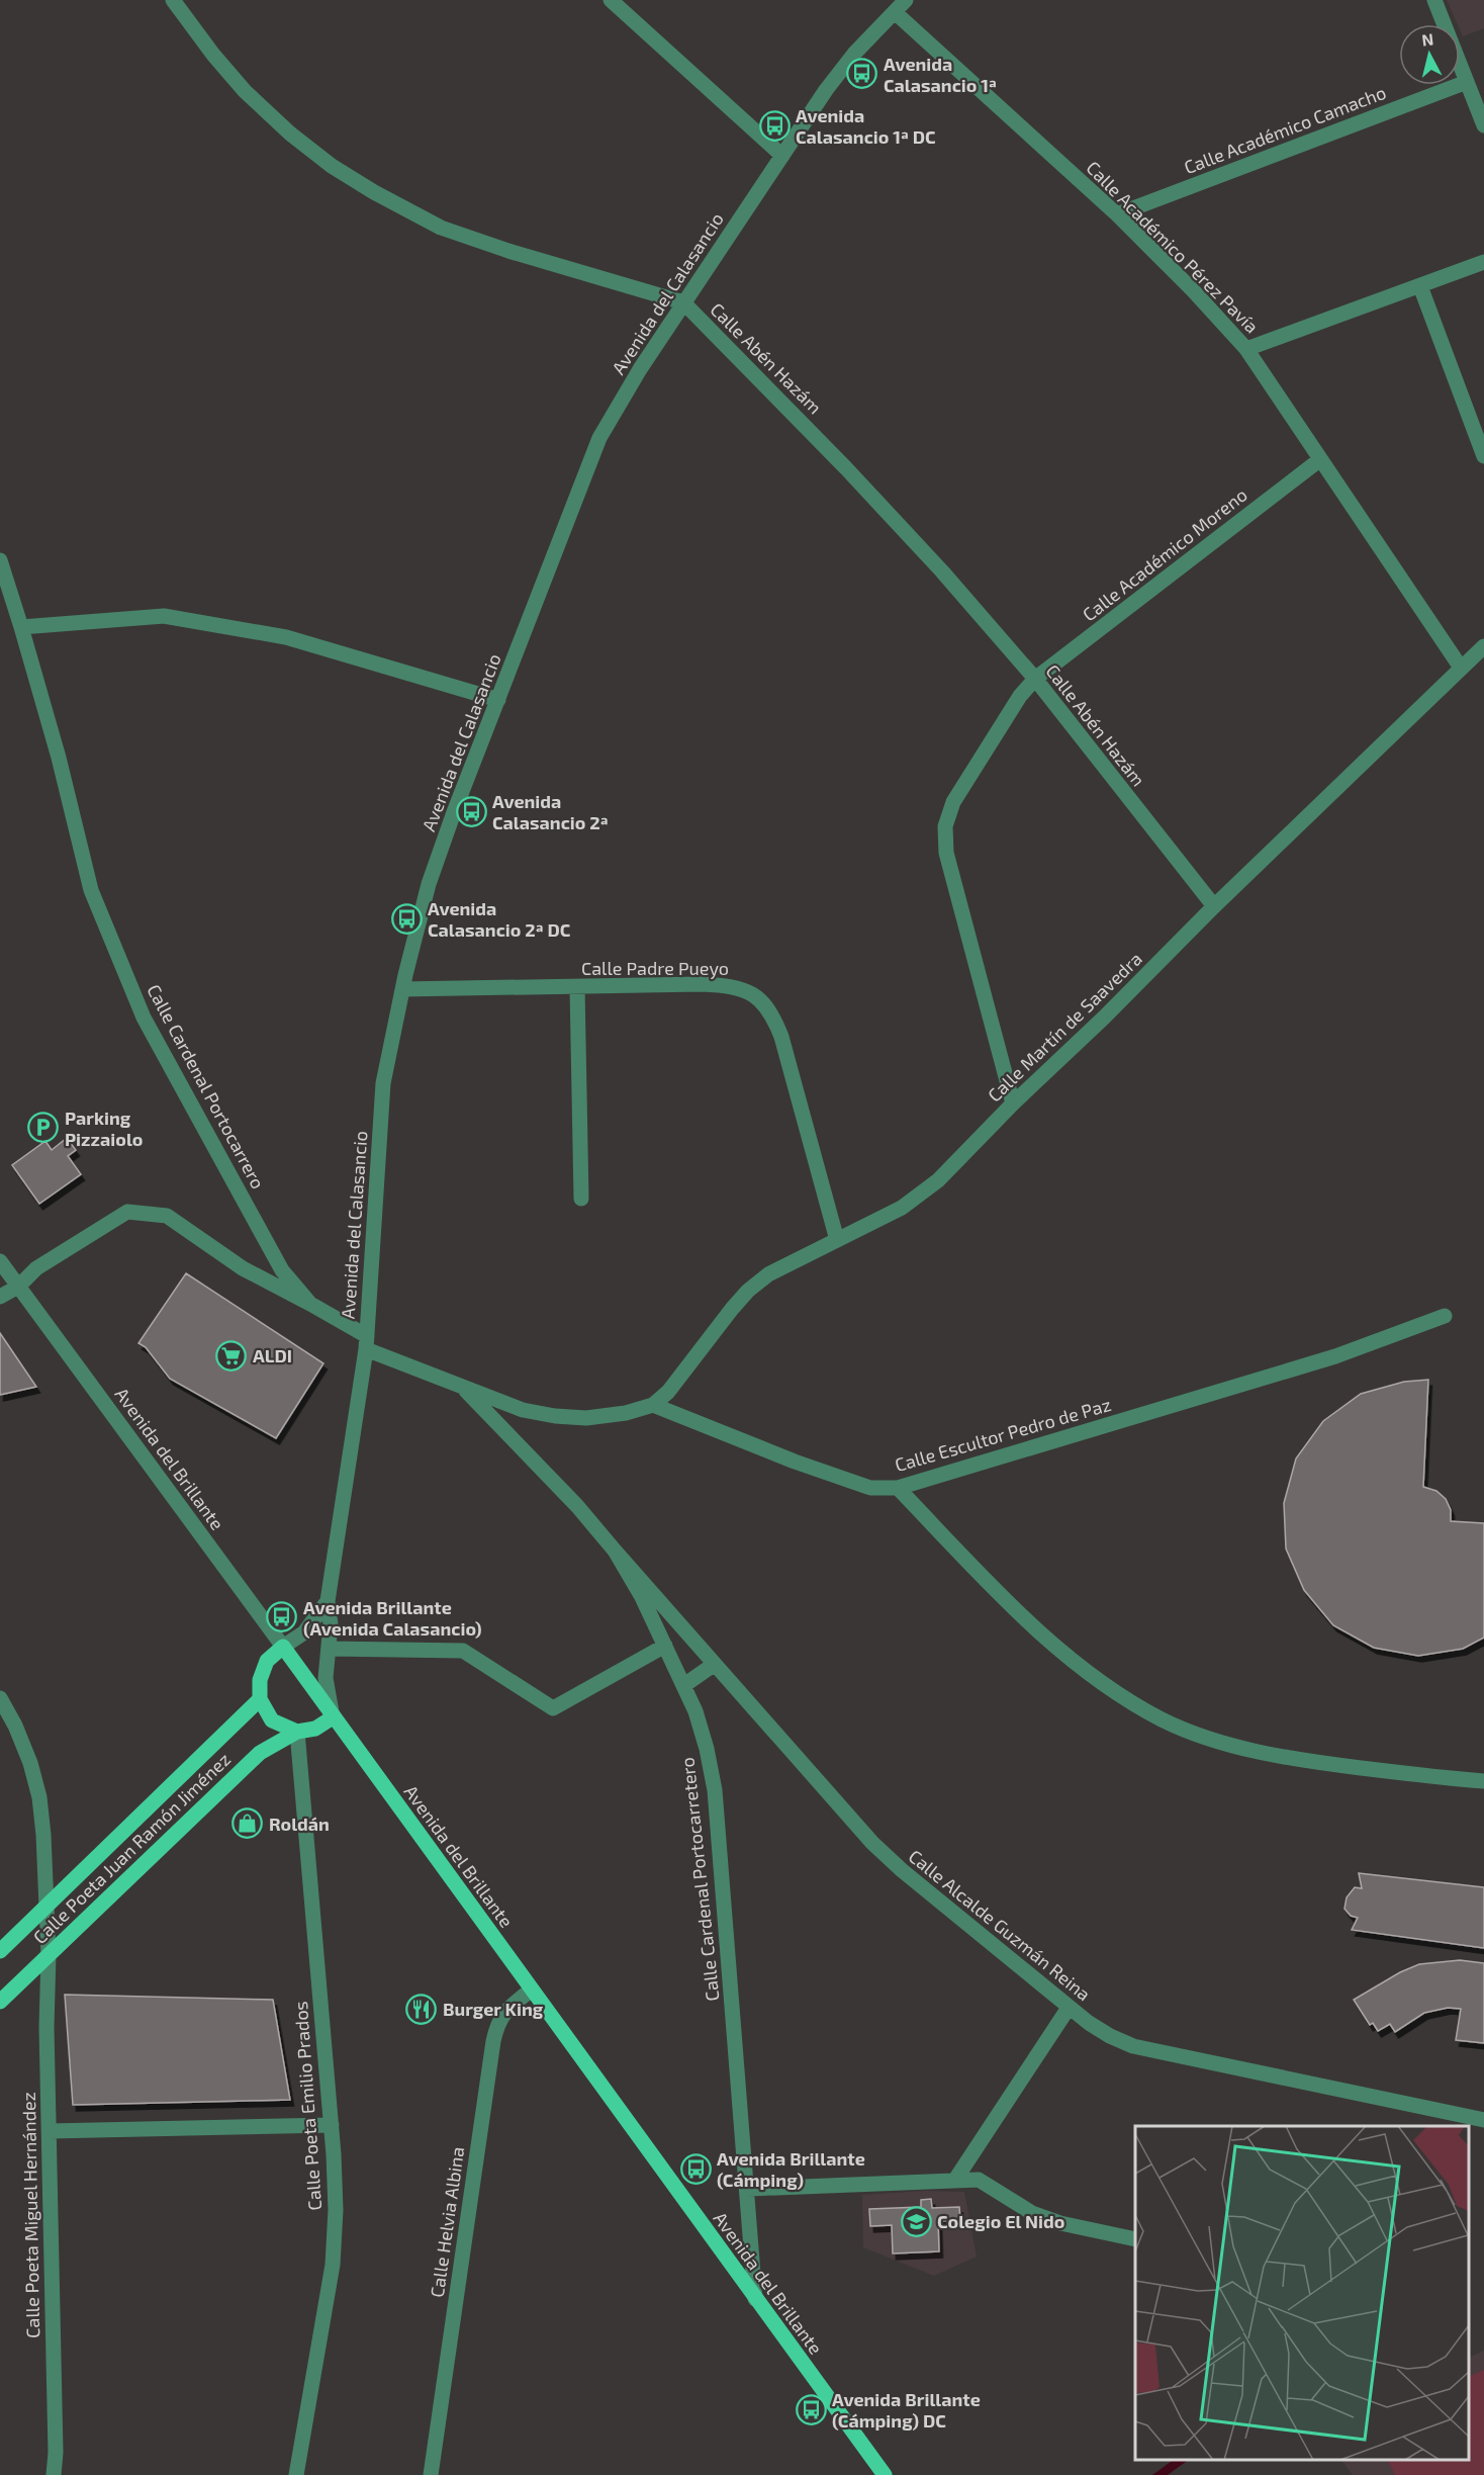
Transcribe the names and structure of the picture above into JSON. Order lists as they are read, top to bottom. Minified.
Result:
{"streets":{"main road":["Avenida del Brillante","Calle Poeta Juan Ramón Jiménez"],"street":["Calle Académico Camacho","Calle Académico Pérez Pavía","Avenida del Calasancio","Calle Abén Hazám","Calle Académico Moreno","Calle Padre Pueyo","Calle Martín de Saavedra","Calle Cardenal Portocarrero","Calle Escultor Pedro de Paz","Calle Cardenal Portocarretero","Calle Alcalde Guzmán Reina","Calle Poeta Emilio Prados","Calle Poeta Miguel Hernández","Calle Helvia Albina"]},"crossings":[["Calle Académico Camacho","Calle Académico Pérez Pavía"],["Calle Académico Pérez Pavía","Avenida del Calasancio"],["Calle Académico Pérez Pavía","Calle Académico Moreno"],["Calle Académico Pérez Pavía","Calle Martín de Saavedra"],["Avenida del Calasancio","Calle Abén Hazám"],["Avenida del Calasancio","Calle Padre Pueyo"],["Avenida del Calasancio","Calle Cardenal Portocarrero"],["Avenida del Calasancio","Avenida del Brillante"],["Avenida del Calasancio","Calle Poeta Juan Ramón Jiménez"],["Calle Abén Hazám","Calle Académico Moreno"],["Calle Abén Hazám","Calle Martín de Saavedra"],["Calle Académico Moreno","Calle Martín de Saavedra"],["Calle Padre Pueyo","Calle Martín de Saavedra"],["Calle Martín de Saavedra","Calle Escultor Pedro de Paz"],["Calle Cardenal Portocarrero","Avenida del Brillante"],["Avenida del Brillante","Calle Poeta Juan Ramón Jiménez"],["Avenida del Brillante","Calle Cardenal Portocarretero"],["Avenida del Brillante","Calle Helvia Albina"],["Calle Poeta Juan Ramón Jiménez","Calle Poeta Emilio Prados"],["Calle Poeta Juan Ramón Jiménez","Calle Poeta Miguel Hernández"],["Calle Cardenal Portocarretero","Calle Alcalde Guzmán Reina"]],"places":{"bus stop":["Avenida Calasancio 1ª","Avenida Calasancio 1ª DC","Avenida Calasancio 2ª","Avenida Calasancio 2ª DC","Avenida Brillante (Avenida Calasancio)","Avenida Brillante (Cámping)","Avenida Brillante (Cámping) DC"],"parking":["Parking Pizzaiolo"],"supermarket":["ALDI"],"shop":["Roldán"],"restaurant":["Burger King"],"school or university":["Colegio El Nido"]},"north":"top"}
